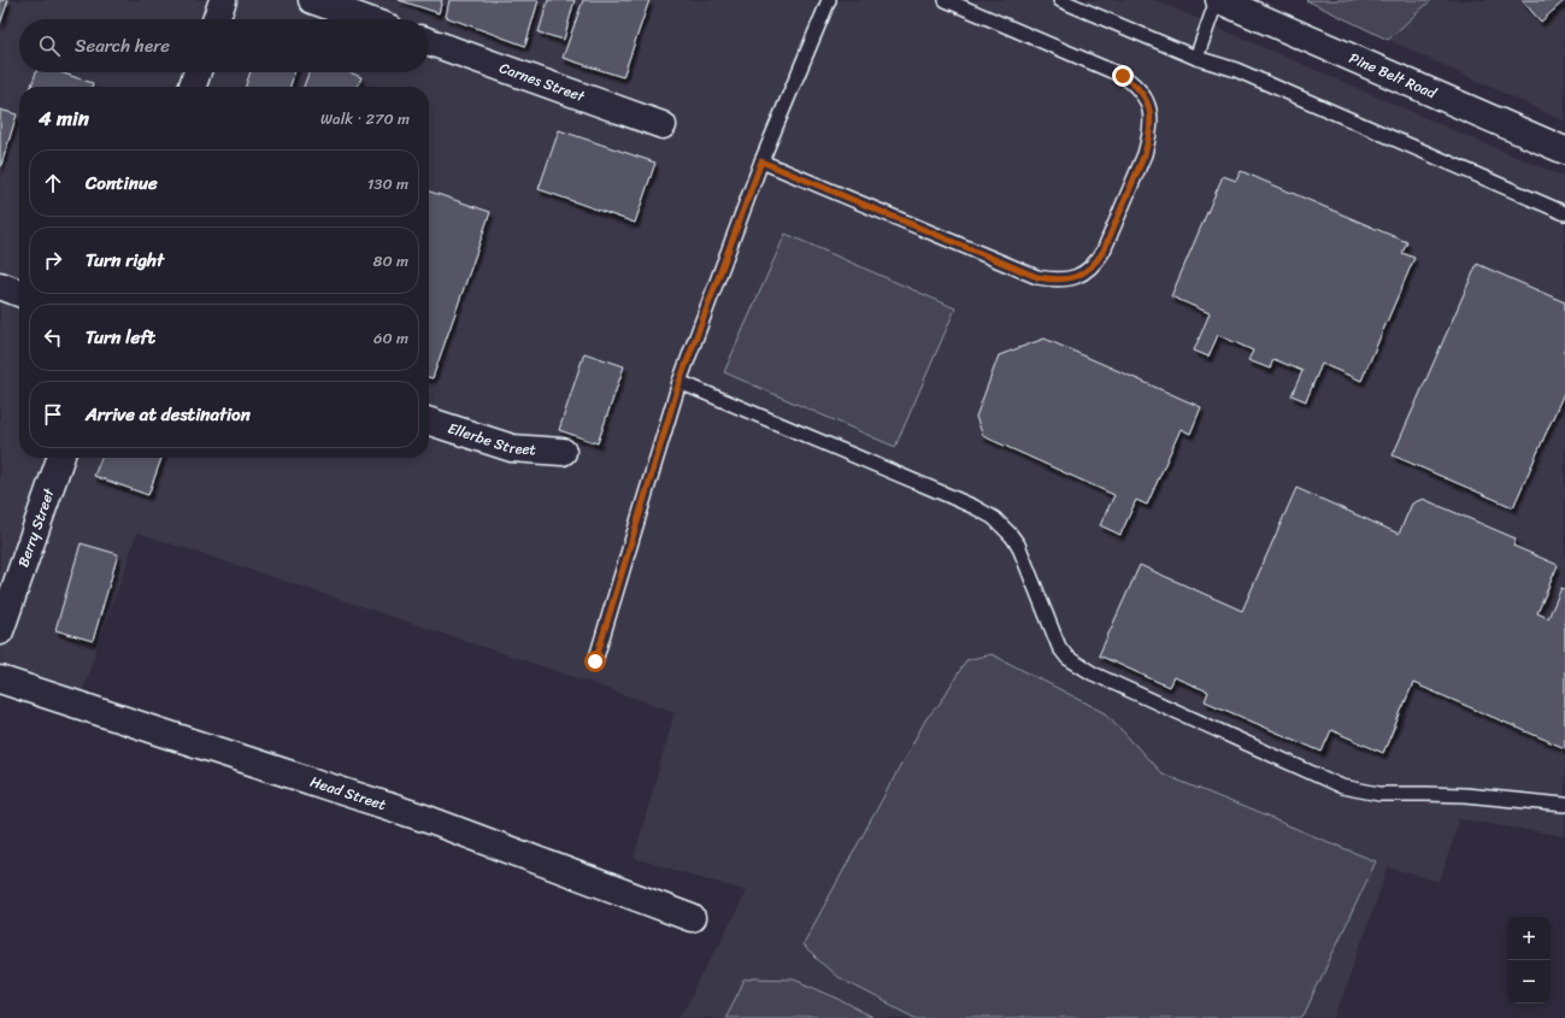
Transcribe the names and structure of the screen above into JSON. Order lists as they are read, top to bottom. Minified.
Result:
{"streets":{"street":["Pine Belt Road","Carnes Street","Ellerbe Street","Berry Street","Head Street"]},"page":{"search":"Search here","heading":["4 min","Walk · 270 m"],"list":[["Continue","130 m"],["Turn right","80 m"],["Turn left","60 m"],"Arrive at destination"],"map_buttons":["+","−"]}}
